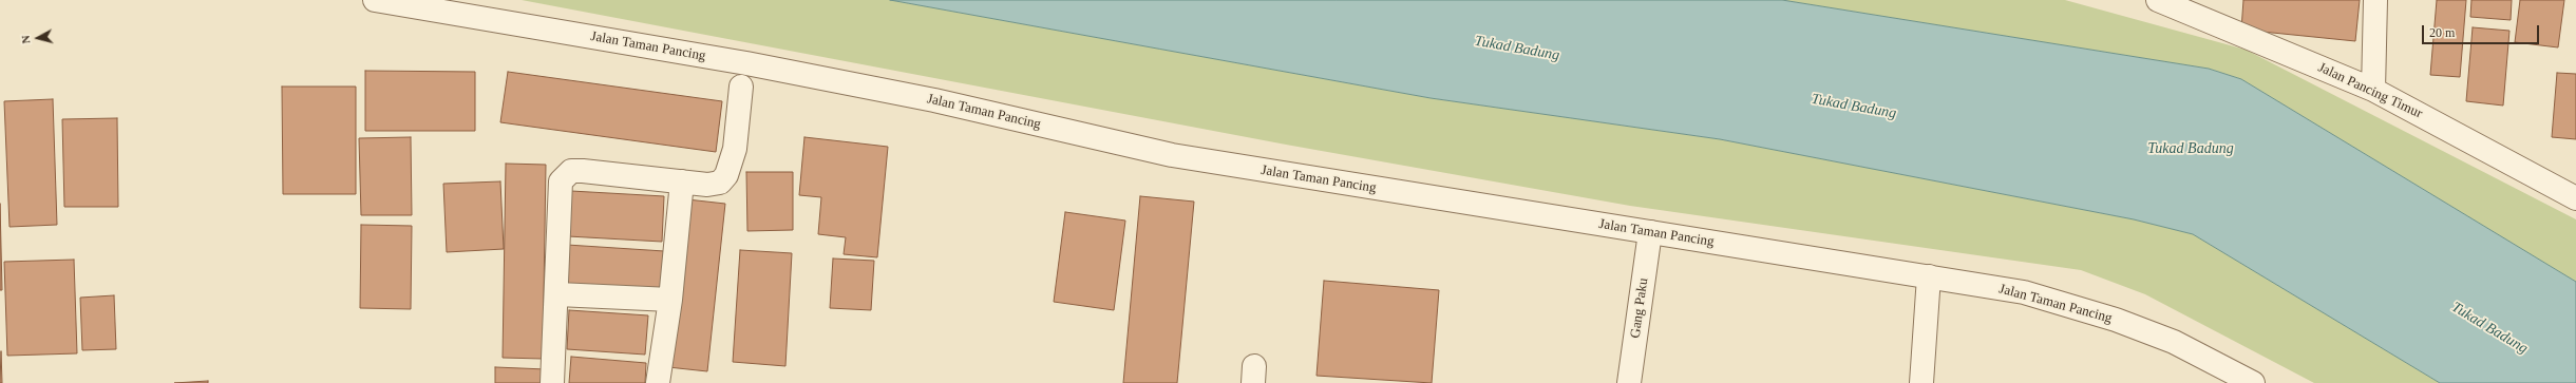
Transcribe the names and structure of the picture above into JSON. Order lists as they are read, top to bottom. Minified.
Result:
{"streets":{"street":["Jalan Taman Pancing","Jalan Pancing Timur","Gang Paku"]},"crossings":[["Jalan Taman Pancing","Gang Paku"]],"water":["Tukad Badung"],"scale_bar":"20 m","north":"left"}
